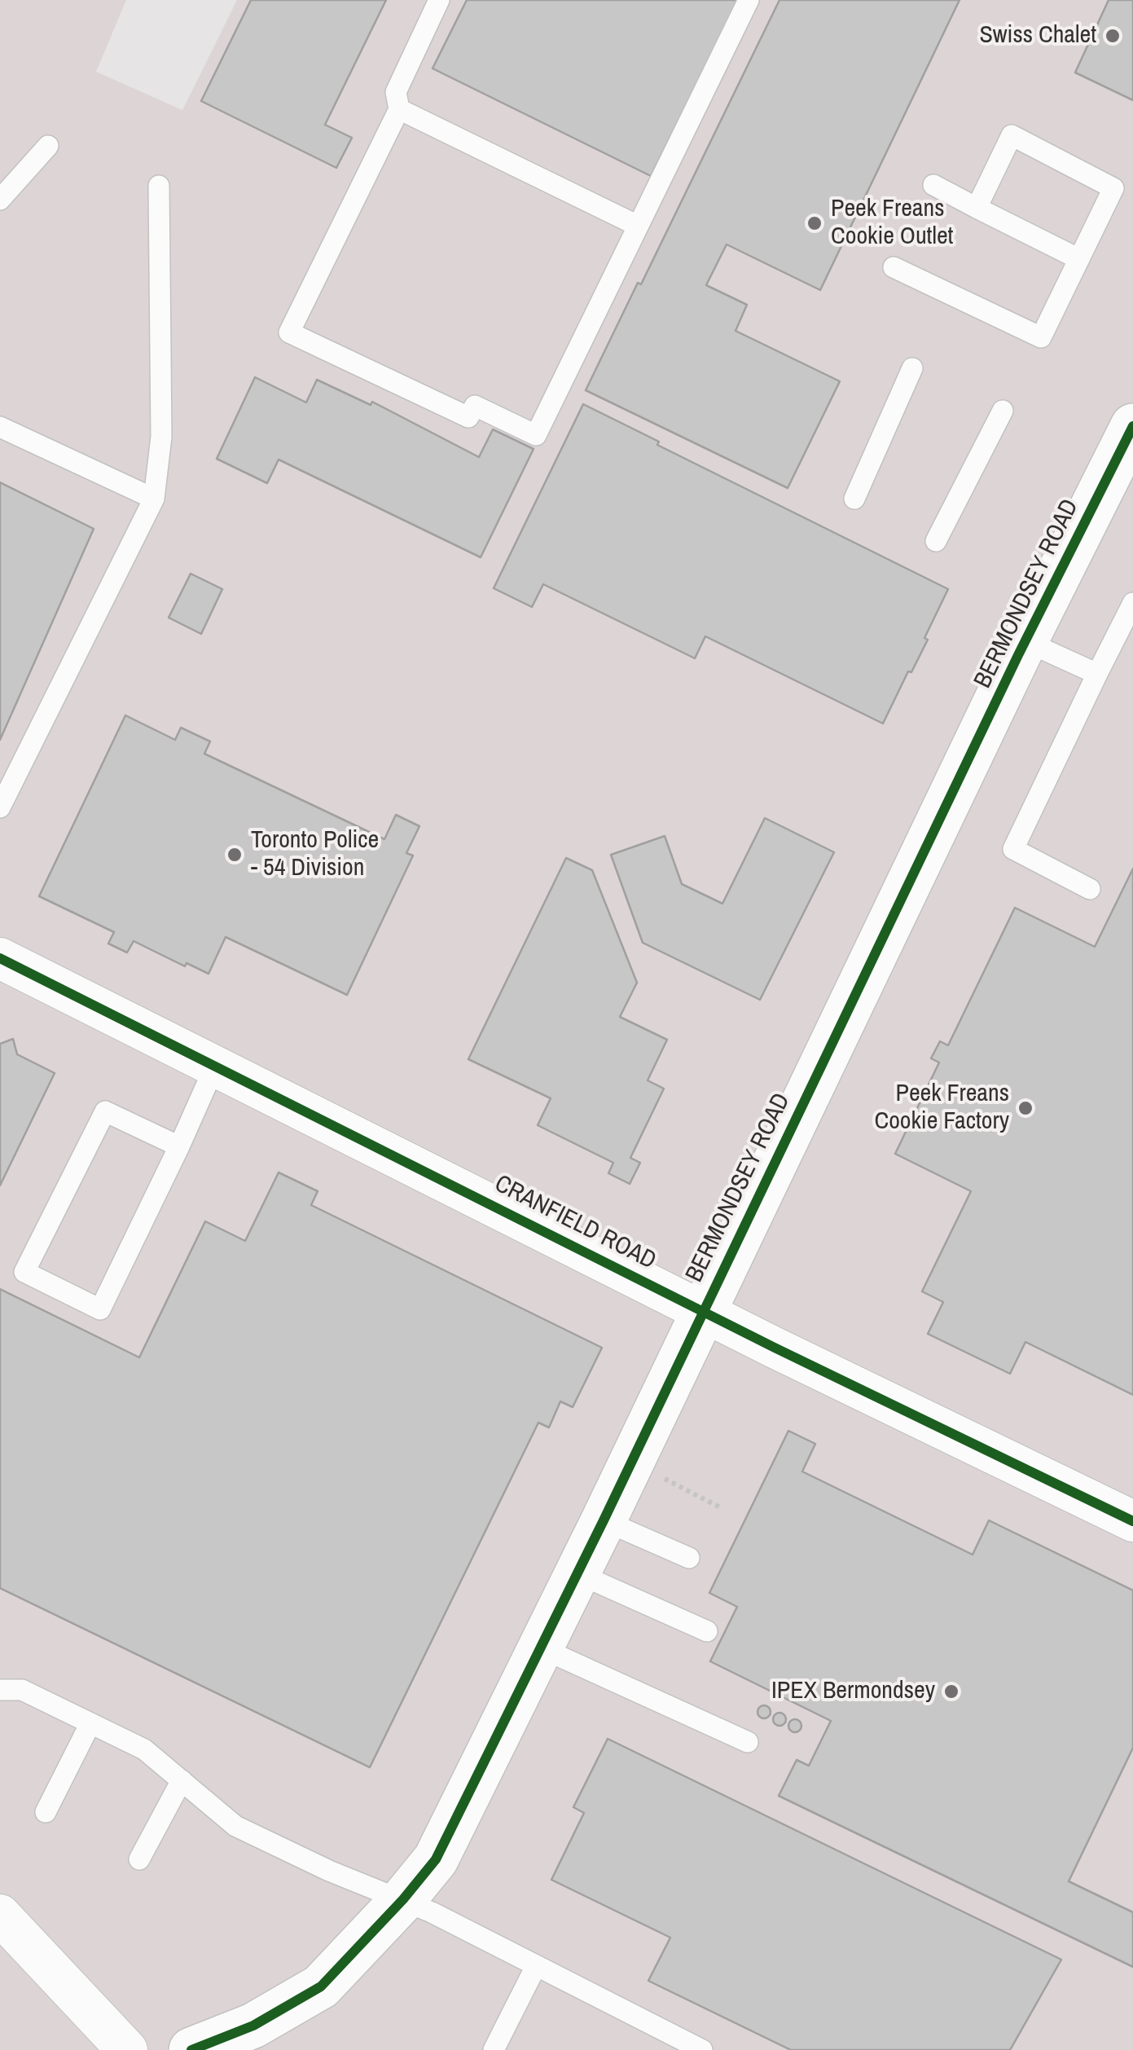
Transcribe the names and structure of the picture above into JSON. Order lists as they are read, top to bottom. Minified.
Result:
{"streets":{"street":["BERMONDSEY ROAD","CRANFIELD ROAD"]},"crossings":[["BERMONDSEY ROAD","CRANFIELD ROAD"]],"places":["Swiss Chalet","Peek Freans Cookie Outlet","Toronto Police - 54 Division","Peek Freans Cookie Factory","IPEX Bermondsey"]}
